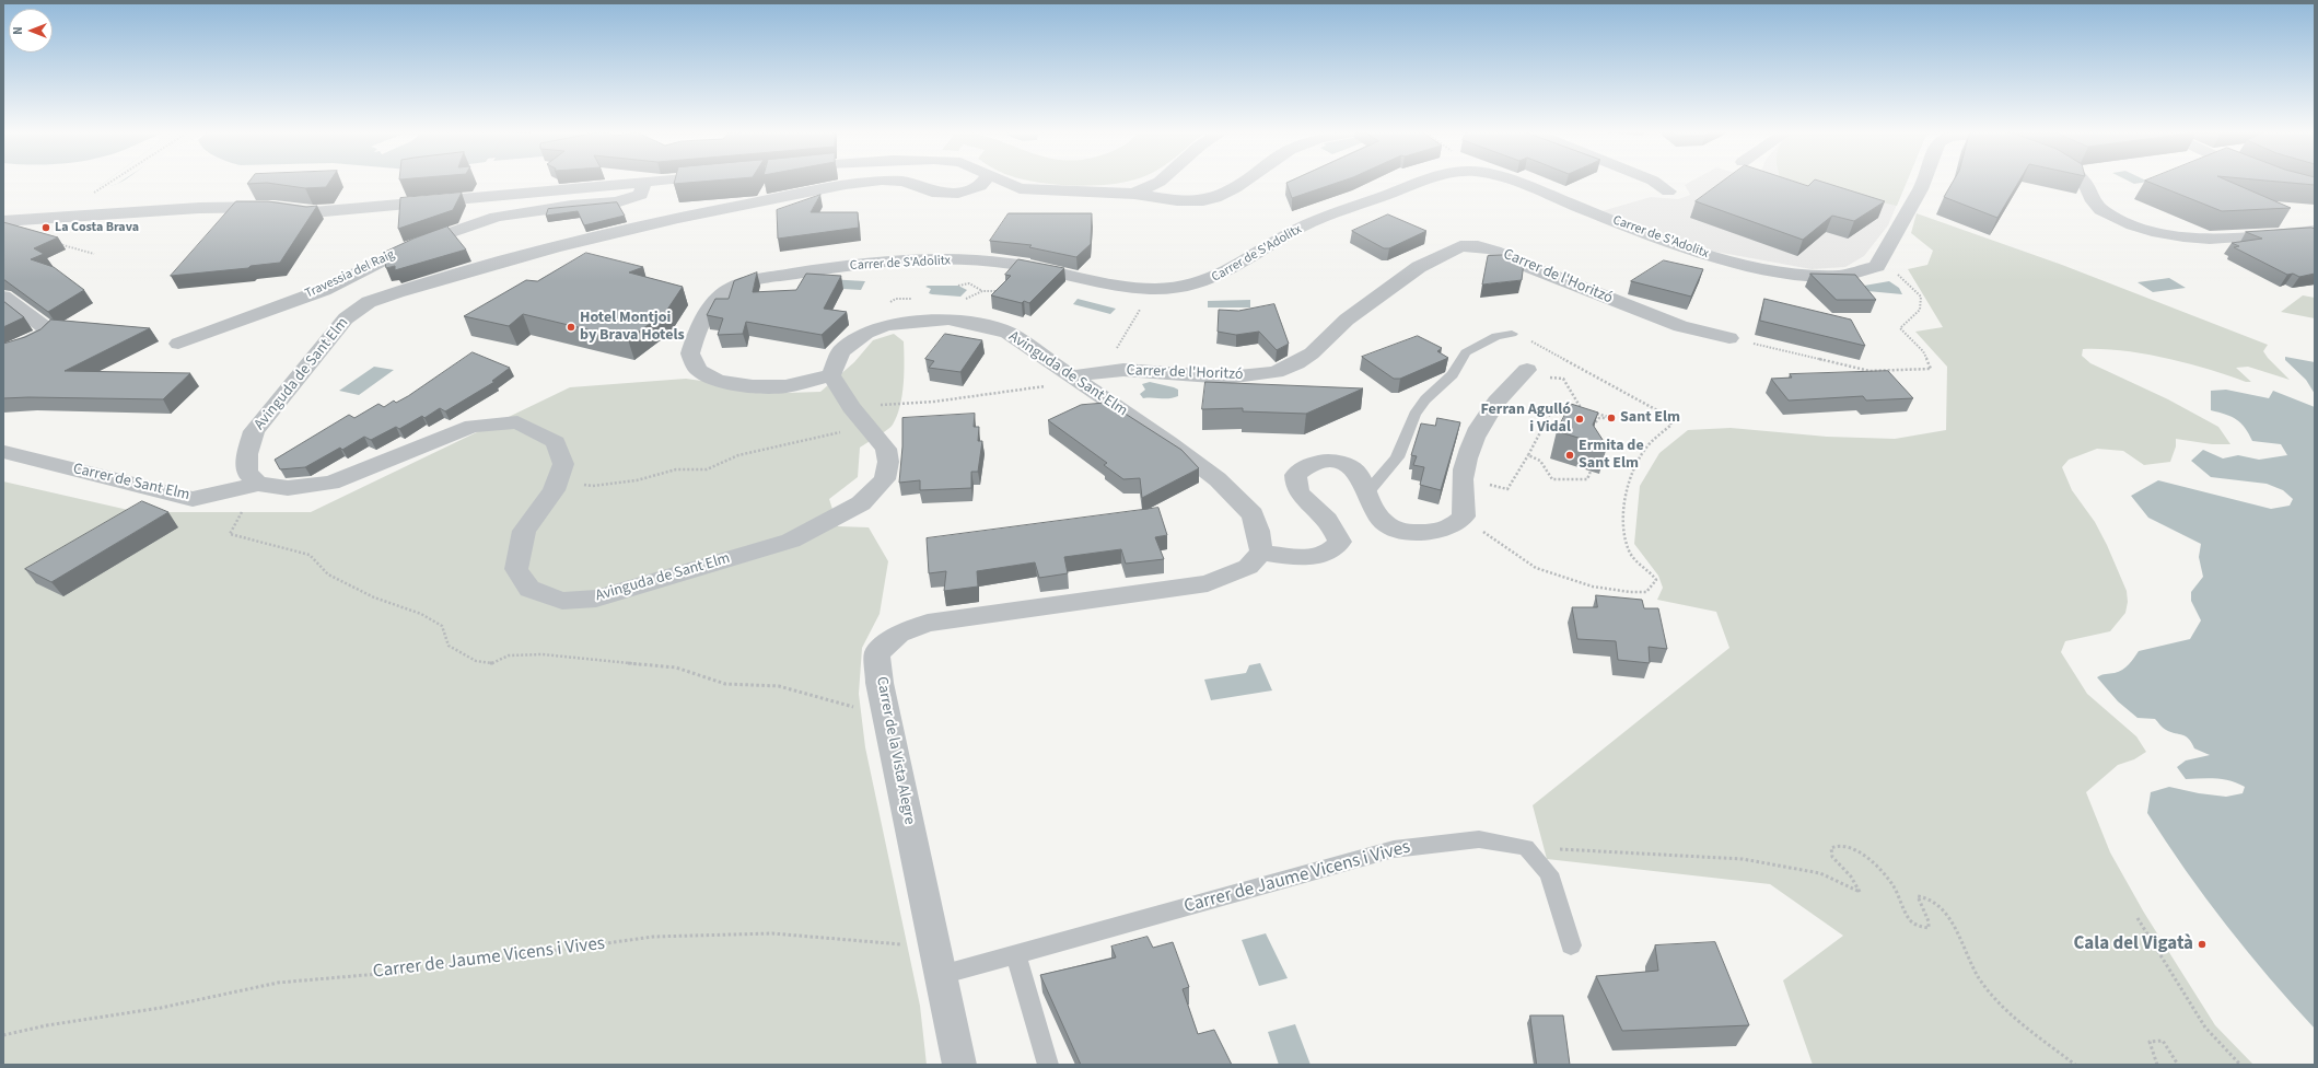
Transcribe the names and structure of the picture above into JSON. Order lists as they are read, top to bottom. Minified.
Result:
{"streets":{"street":["Carrer de S'Adolitx","Travessia del Raig","Carrer de l'Horitzó","Avinguda de Sant Elm","Carrer de Sant Elm","Carrer de la Vista Alegre"],"lane":["Carrer de Jaume Vicens i Vives"]},"crossings":[["Carrer de S'Adolitx","Avinguda de Sant Elm"],["Carrer de l'Horitzó","Avinguda de Sant Elm"],["Avinguda de Sant Elm","Carrer de Sant Elm"],["Avinguda de Sant Elm","Carrer de la Vista Alegre"],["Carrer de la Vista Alegre","Carrer de Jaume Vicens i Vives"]],"places":["La Costa Brava","Hotel Montjoi by Brava Hotels","Sant Elm","Ferran Agulló i Vidal","Ermita de Sant Elm","Cala del Vigatà"],"north":"left"}
